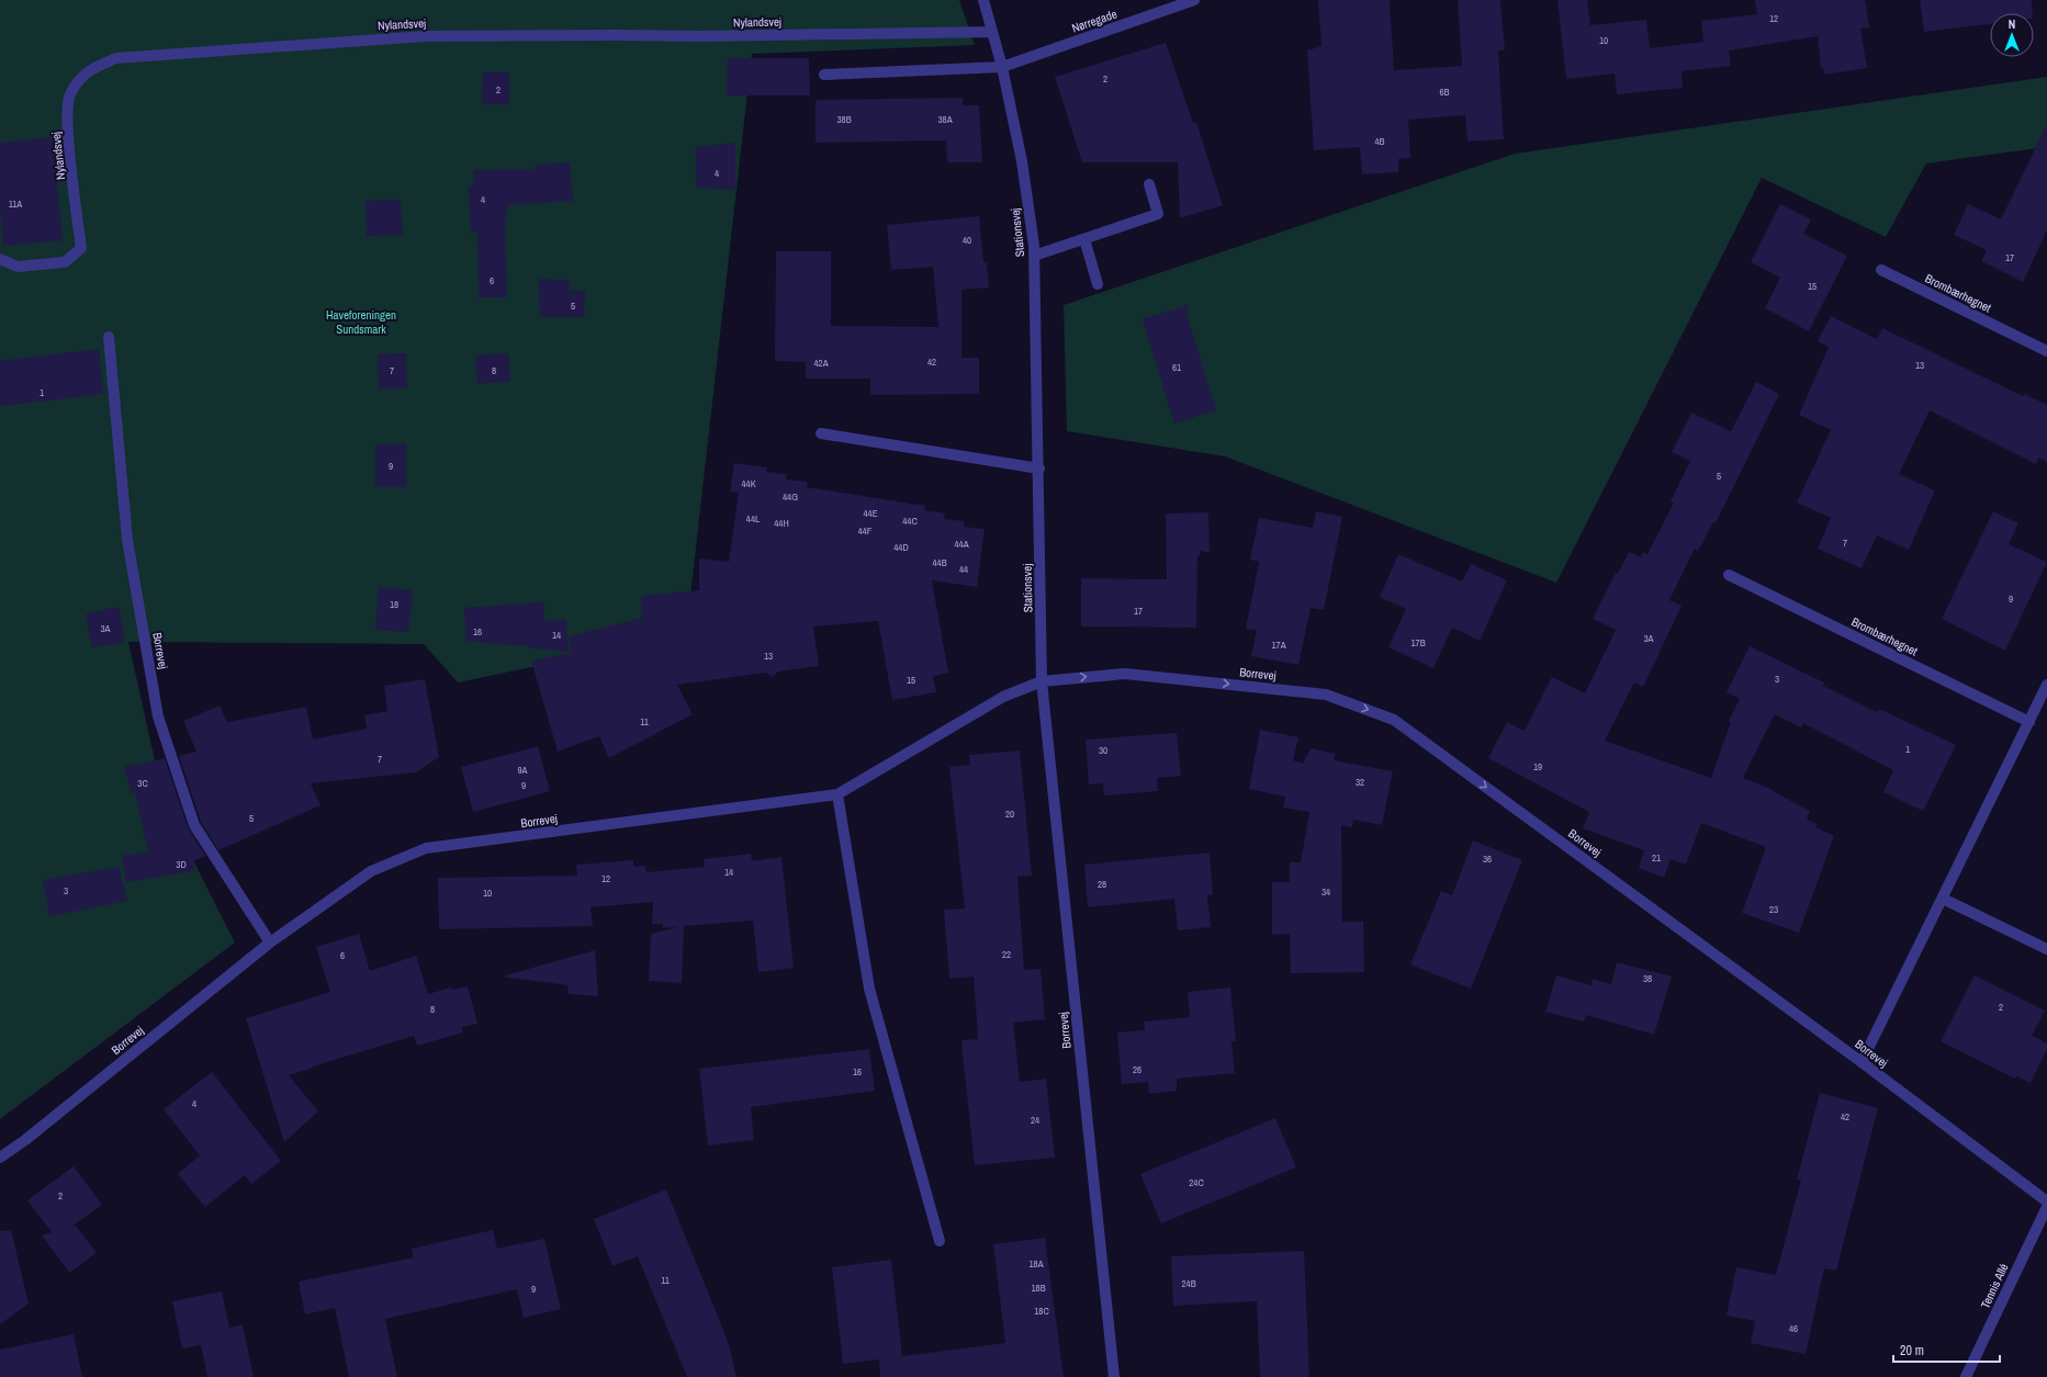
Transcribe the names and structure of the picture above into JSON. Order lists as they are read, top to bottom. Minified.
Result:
{"streets":{"street":["Nørregade","Nylandsvej","Stationsvej","Brombærhegnet","Borrevej","Tennis Allé"]},"crossings":[["Nørregade","Stationsvej"],["Nylandsvej","Stationsvej"],["Stationsvej","Borrevej"]],"parks":["Haveforeningen Sundsmark"],"house_numbers":["12","10","2","2","6B","38B","38A","4B","4","4","11A","40","17","6","15","5","42","42A","13","61","7","8","1","9","5","44K","44G","44E","44L","44C","44H","44F","7","44A","44D","44B","44","9","18","17","3A","16","14","3A","17B","17A","13","3","15","11","1","30","7","19","9A","32","3C","9","20","5","21","36","3D","14","12","28","3","34","10","23","22","6","38","2","8","26","16","4","42","24","24C","2","18A","11","24B","18B","9","18C","46"],"scale_bar":"20 m","north":"top"}
